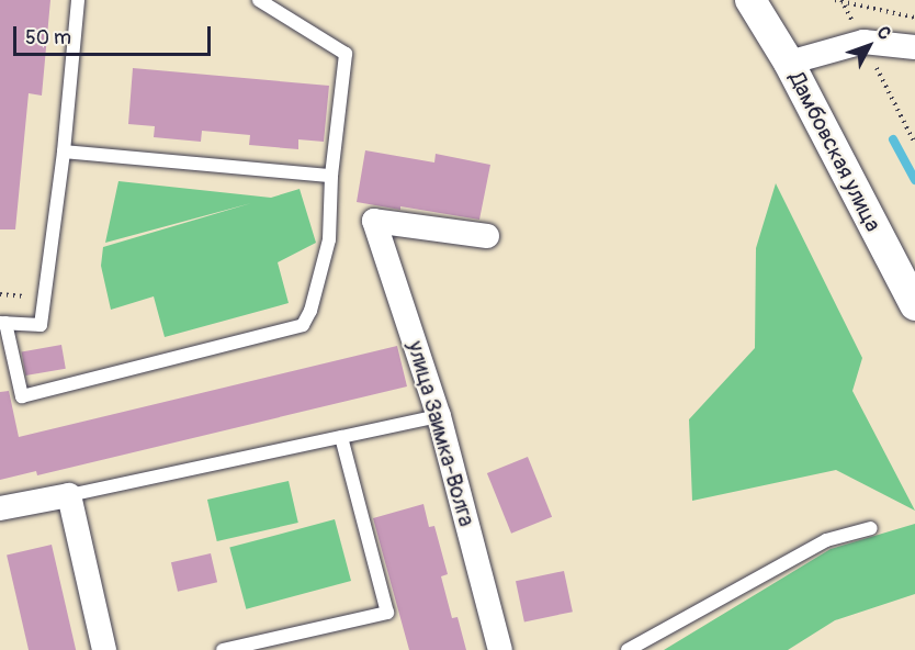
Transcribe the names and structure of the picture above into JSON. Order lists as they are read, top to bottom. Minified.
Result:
{"streets":{"street":["Дамбовская улица","улица Заимка-Волга"]},"scale_bar":"50 m","north":"top right"}
